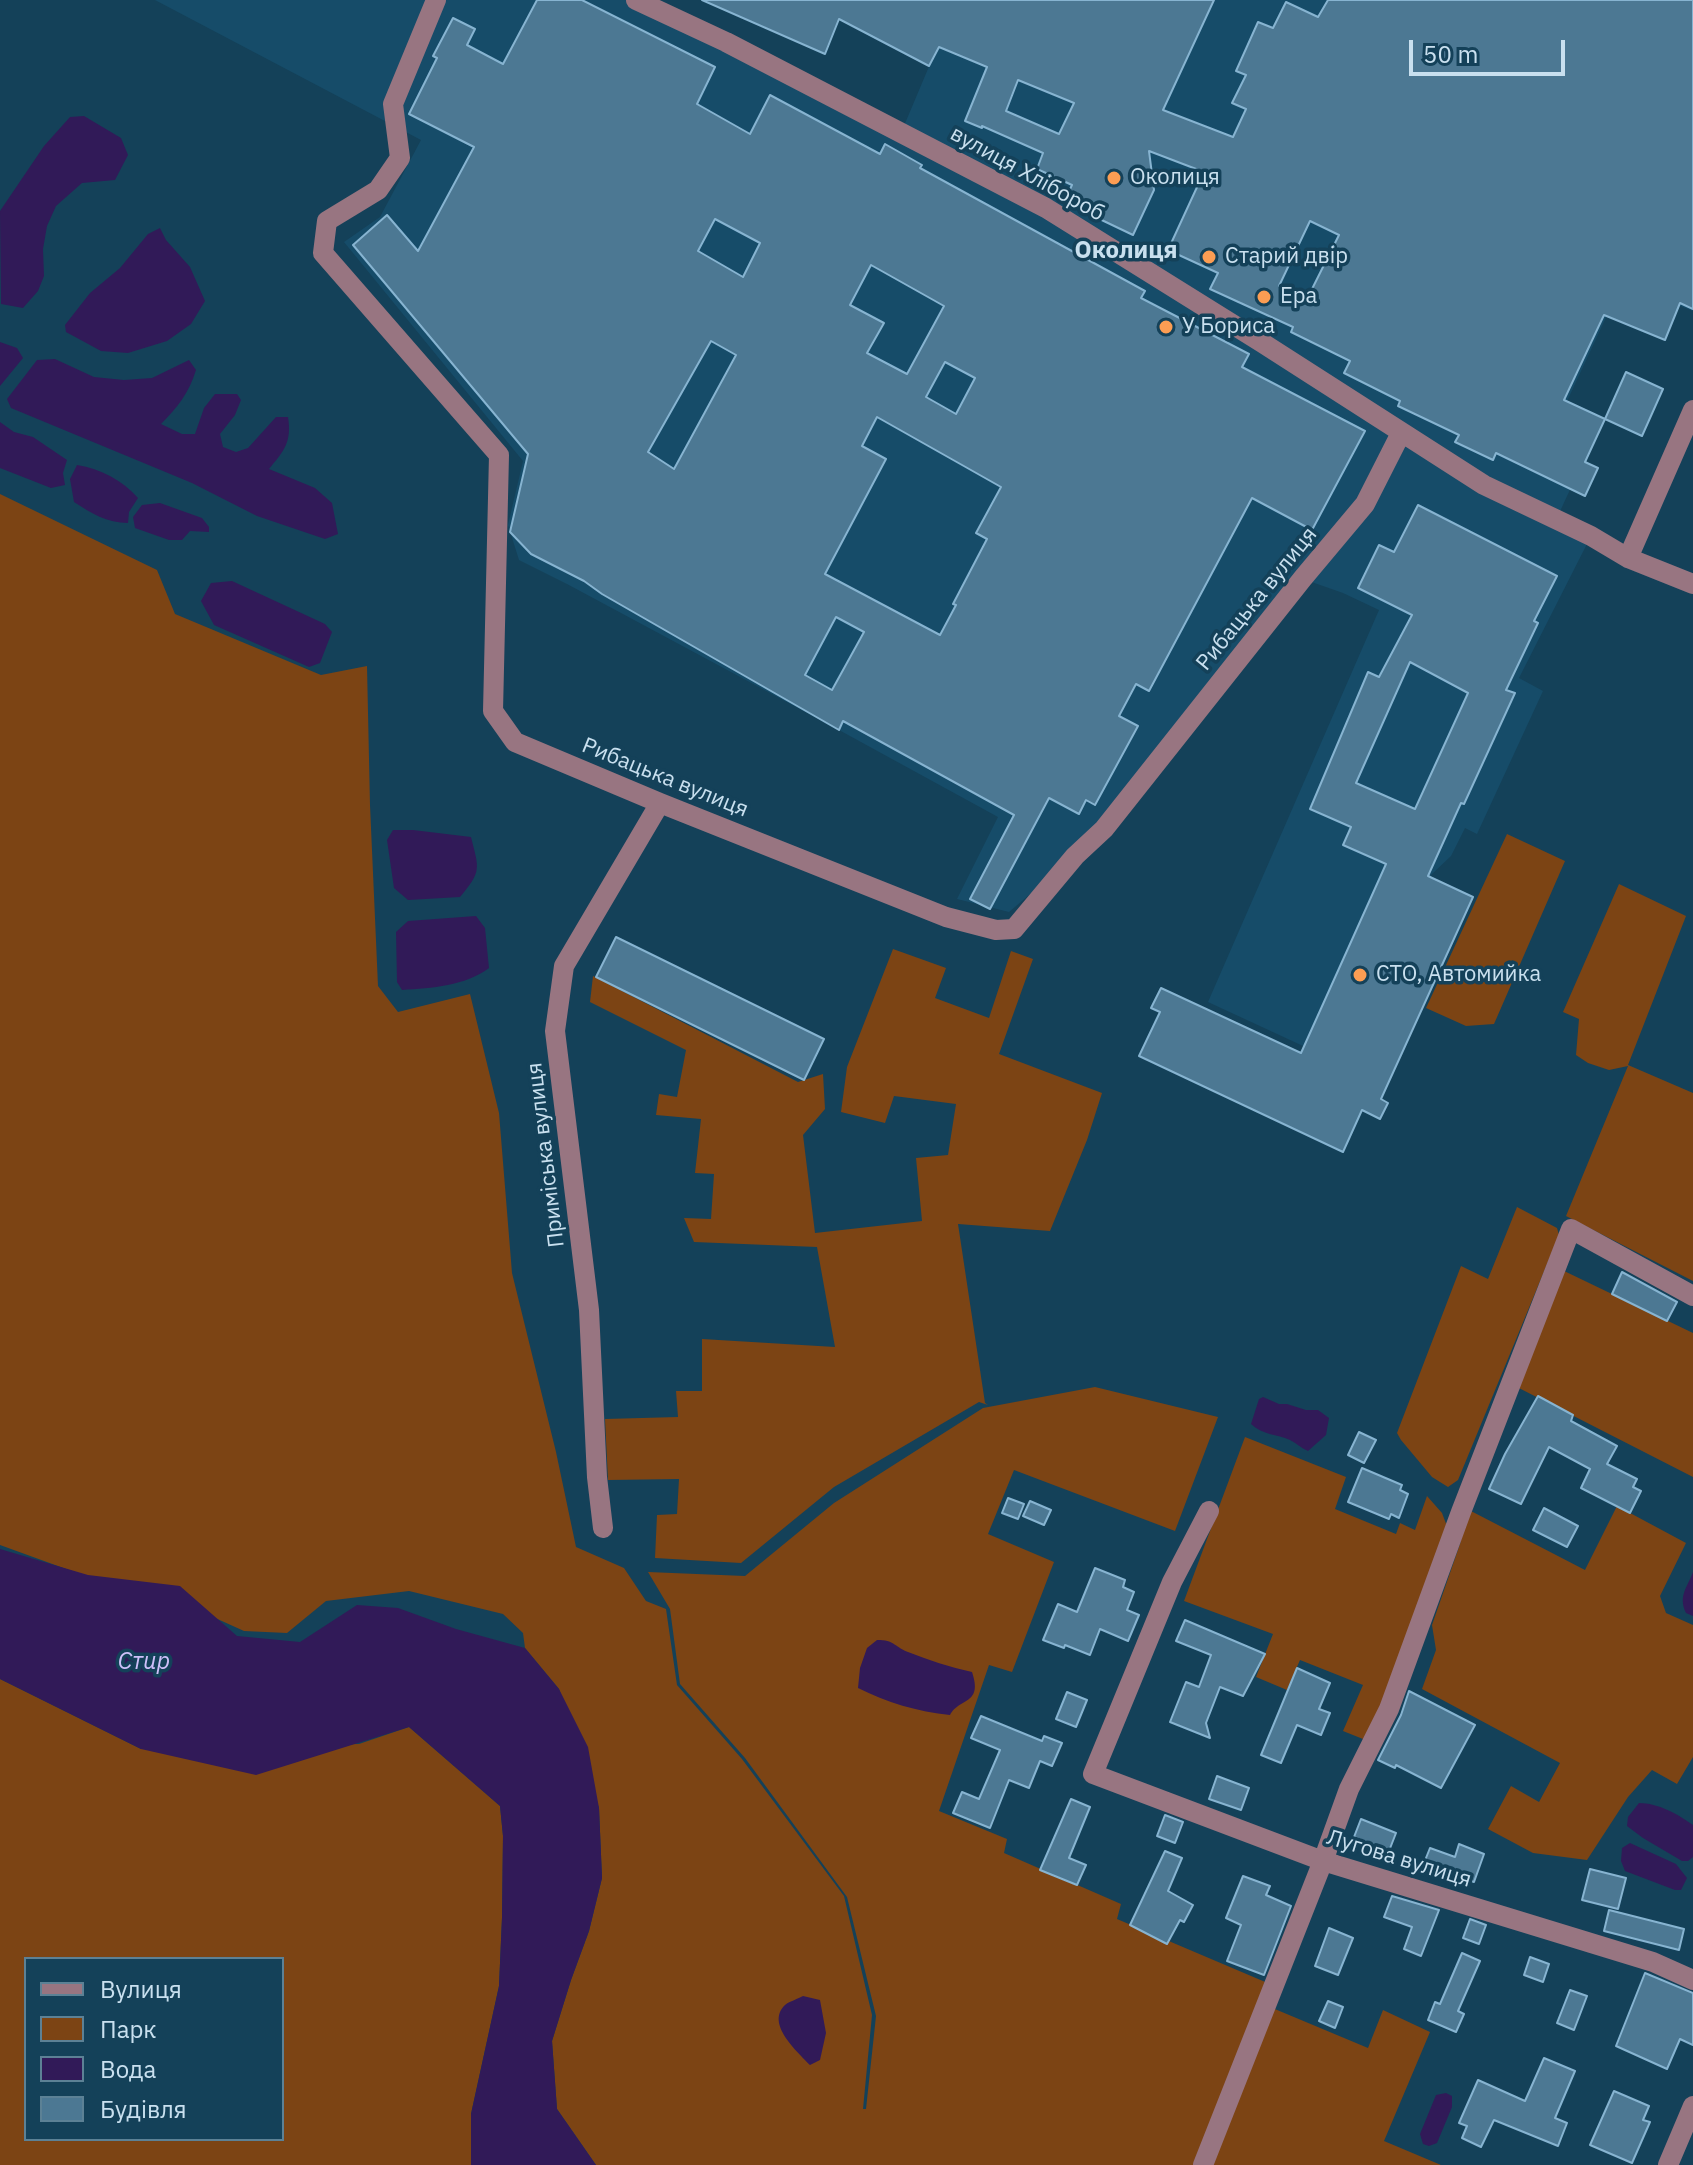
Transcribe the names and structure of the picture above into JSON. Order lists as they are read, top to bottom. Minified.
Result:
{"streets":{"street":["вулиця Хлібороб","Рибацька вулиця","Приміська вулиця","Лугова вулиця"]},"crossings":[["вулиця Хлібороб","Рибацька вулиця"],["Рибацька вулиця","Приміська вулиця"]],"districts":["Околиця"],"water":["Стир"],"places":["Околиця","Старий двір","Ера","У Бориса","СТО, Автомийка"],"legend":["Вулиця","Парк","Вода","Будівля"],"scale_bar":"50 m"}
